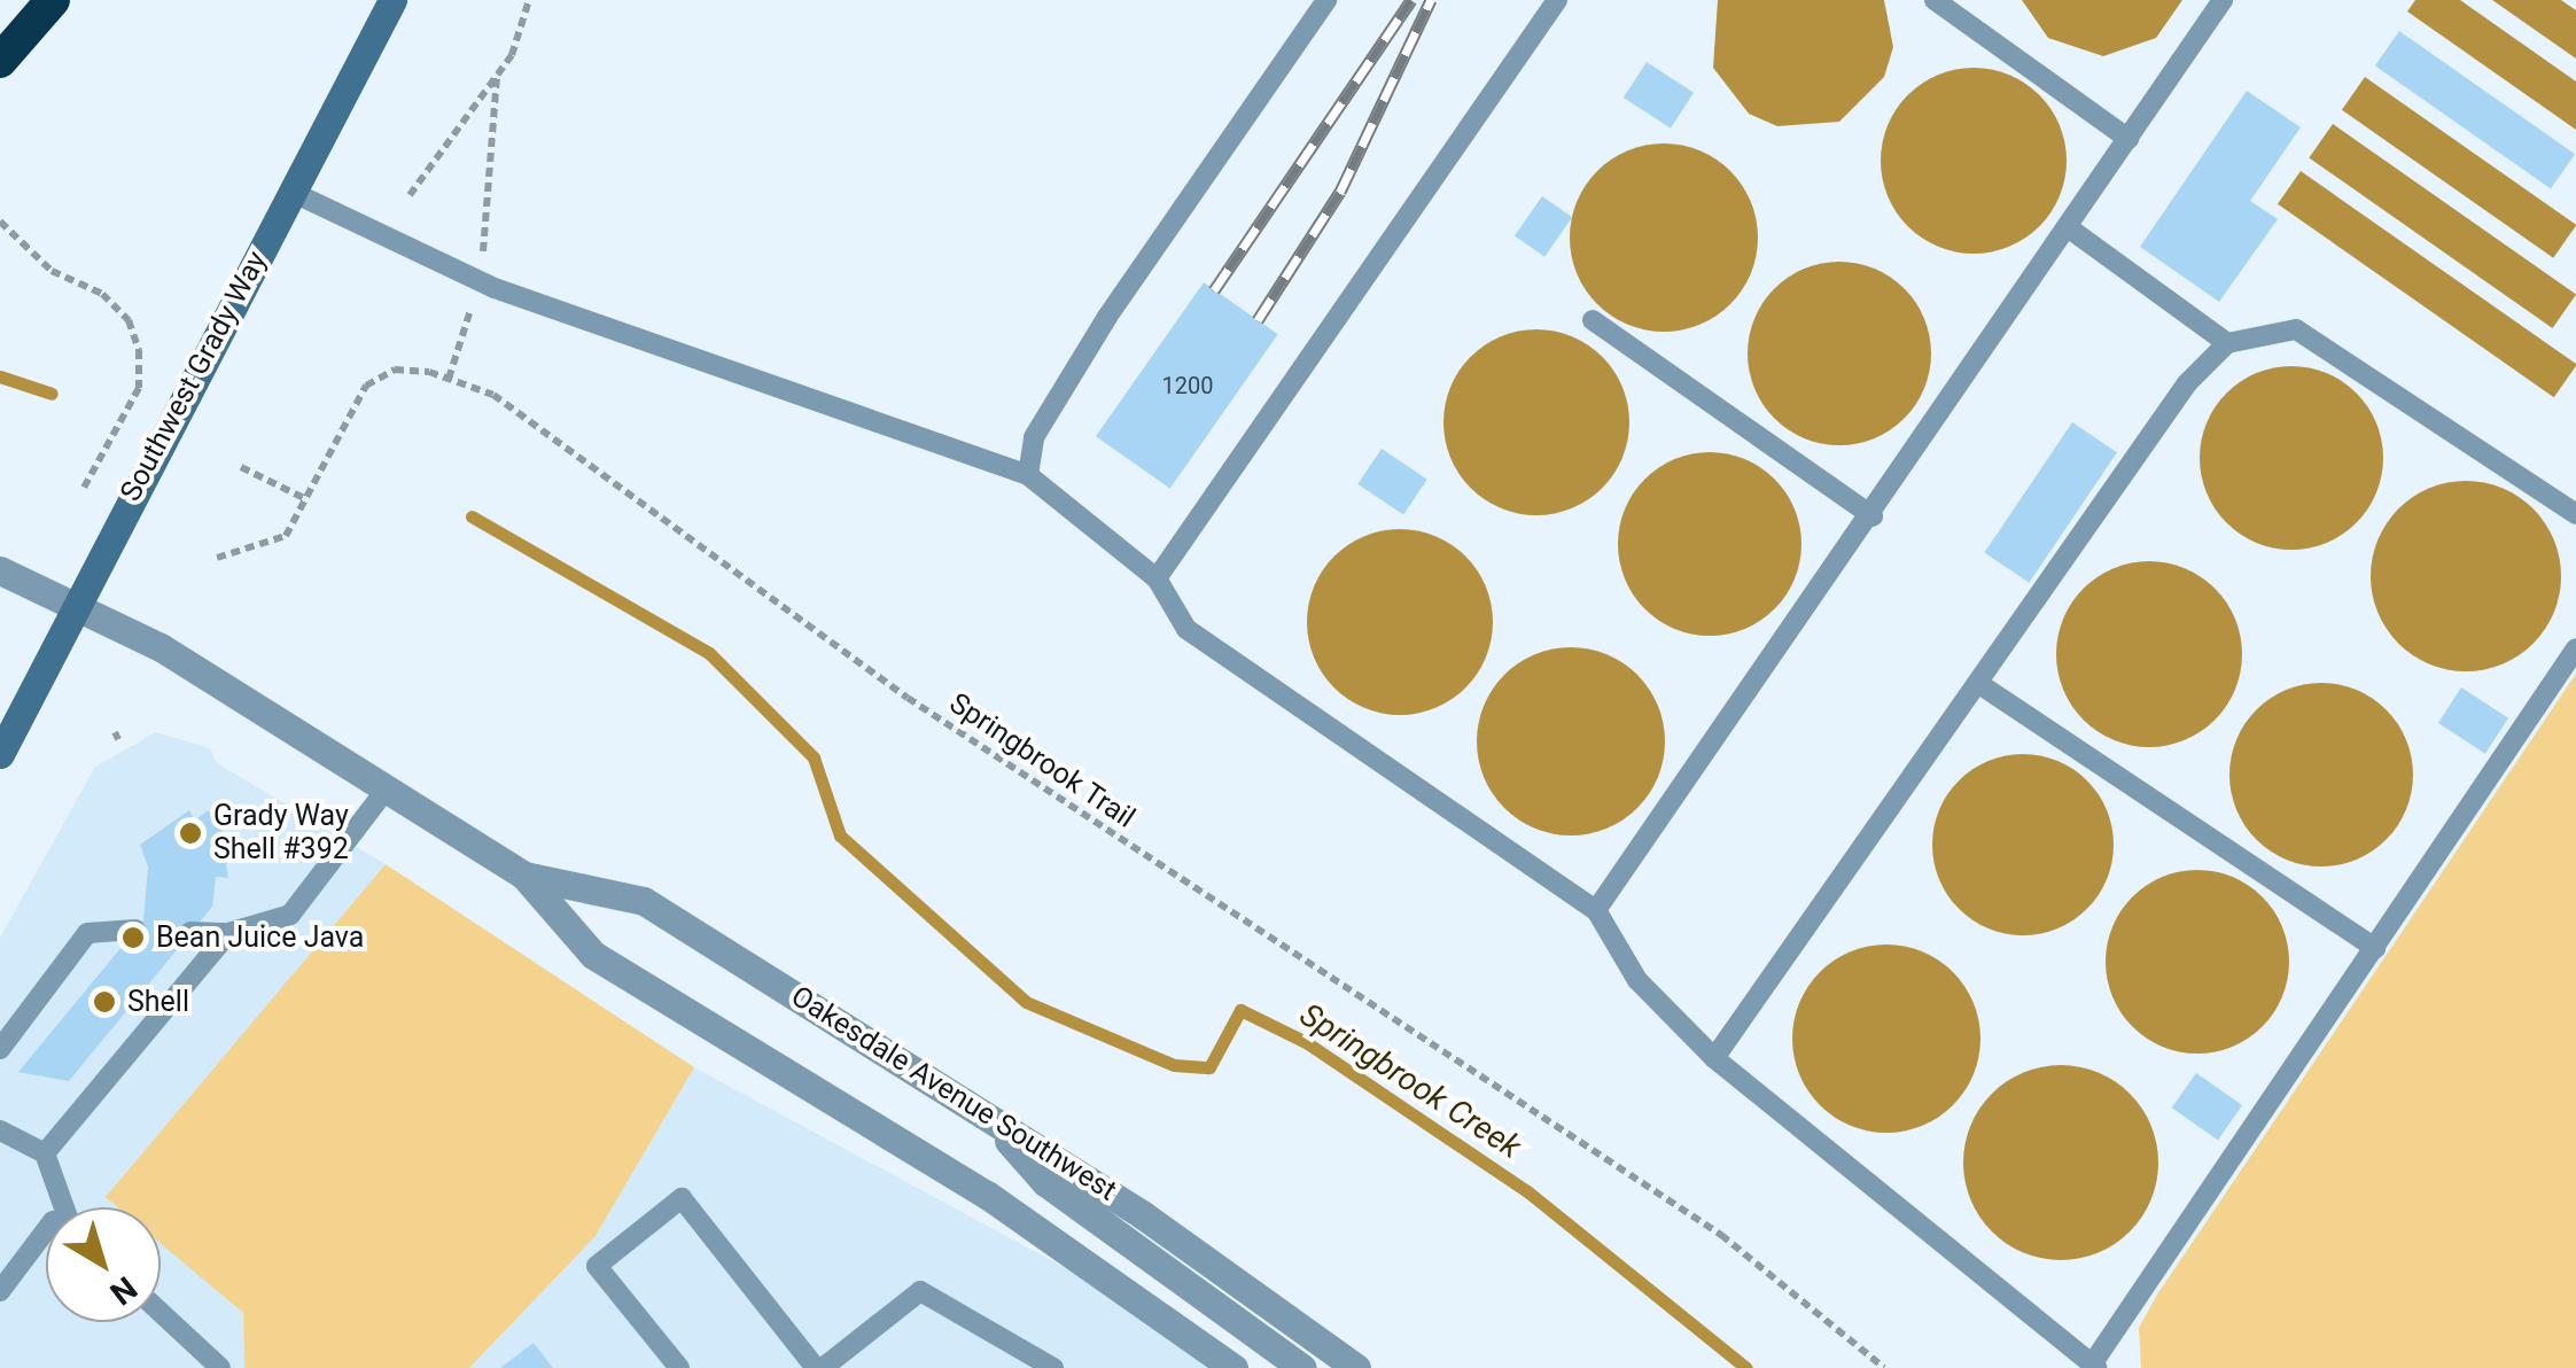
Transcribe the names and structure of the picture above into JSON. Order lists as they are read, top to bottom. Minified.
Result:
{"streets":{"main road":["Southwest Grady Way"],"street":["Oakesdale Avenue Southwest"],"path":["Springbrook Trail"]},"crossings":[["Southwest Grady Way","Oakesdale Avenue Southwest"]],"water":["Springbrook Creek"],"places":["Grady Way Shell #392","Bean Juice Java","Shell"],"house_numbers":["1200"],"north":"bottom right"}
